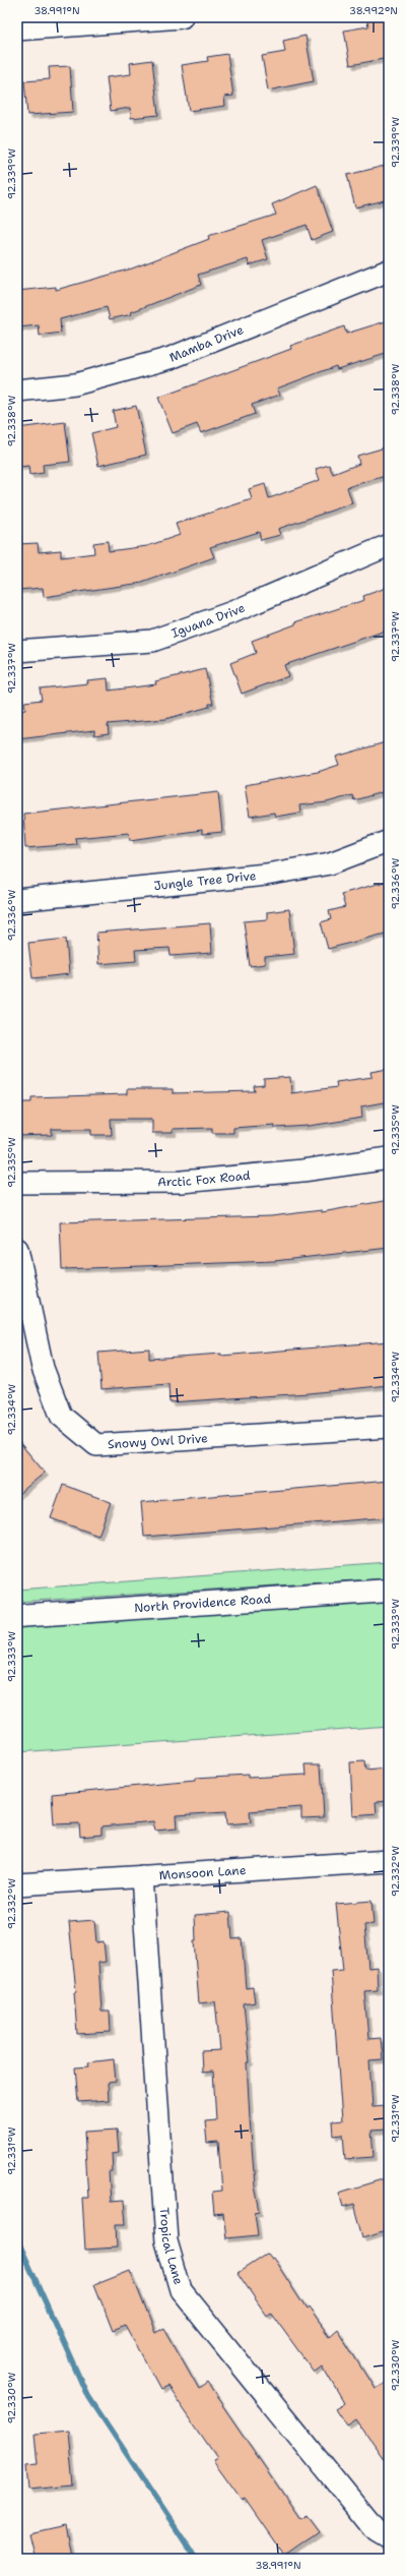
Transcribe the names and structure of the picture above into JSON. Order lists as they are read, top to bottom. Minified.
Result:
{"streets":{"street":["Mamba Drive","Iguana Drive","Jungle Tree Drive","Arctic Fox Road","Snowy Owl Drive","North Providence Road","Monsoon Lane","Tropical Lane"]},"crossings":[["Monsoon Lane","Tropical Lane"]],"coordinates":["38.991°N","38.992°N","92.339°W","92.338°W","92.337°W","92.336°W","92.335°W","92.334°W","92.333°W","92.332°W","92.331°W","92.330°W"]}
